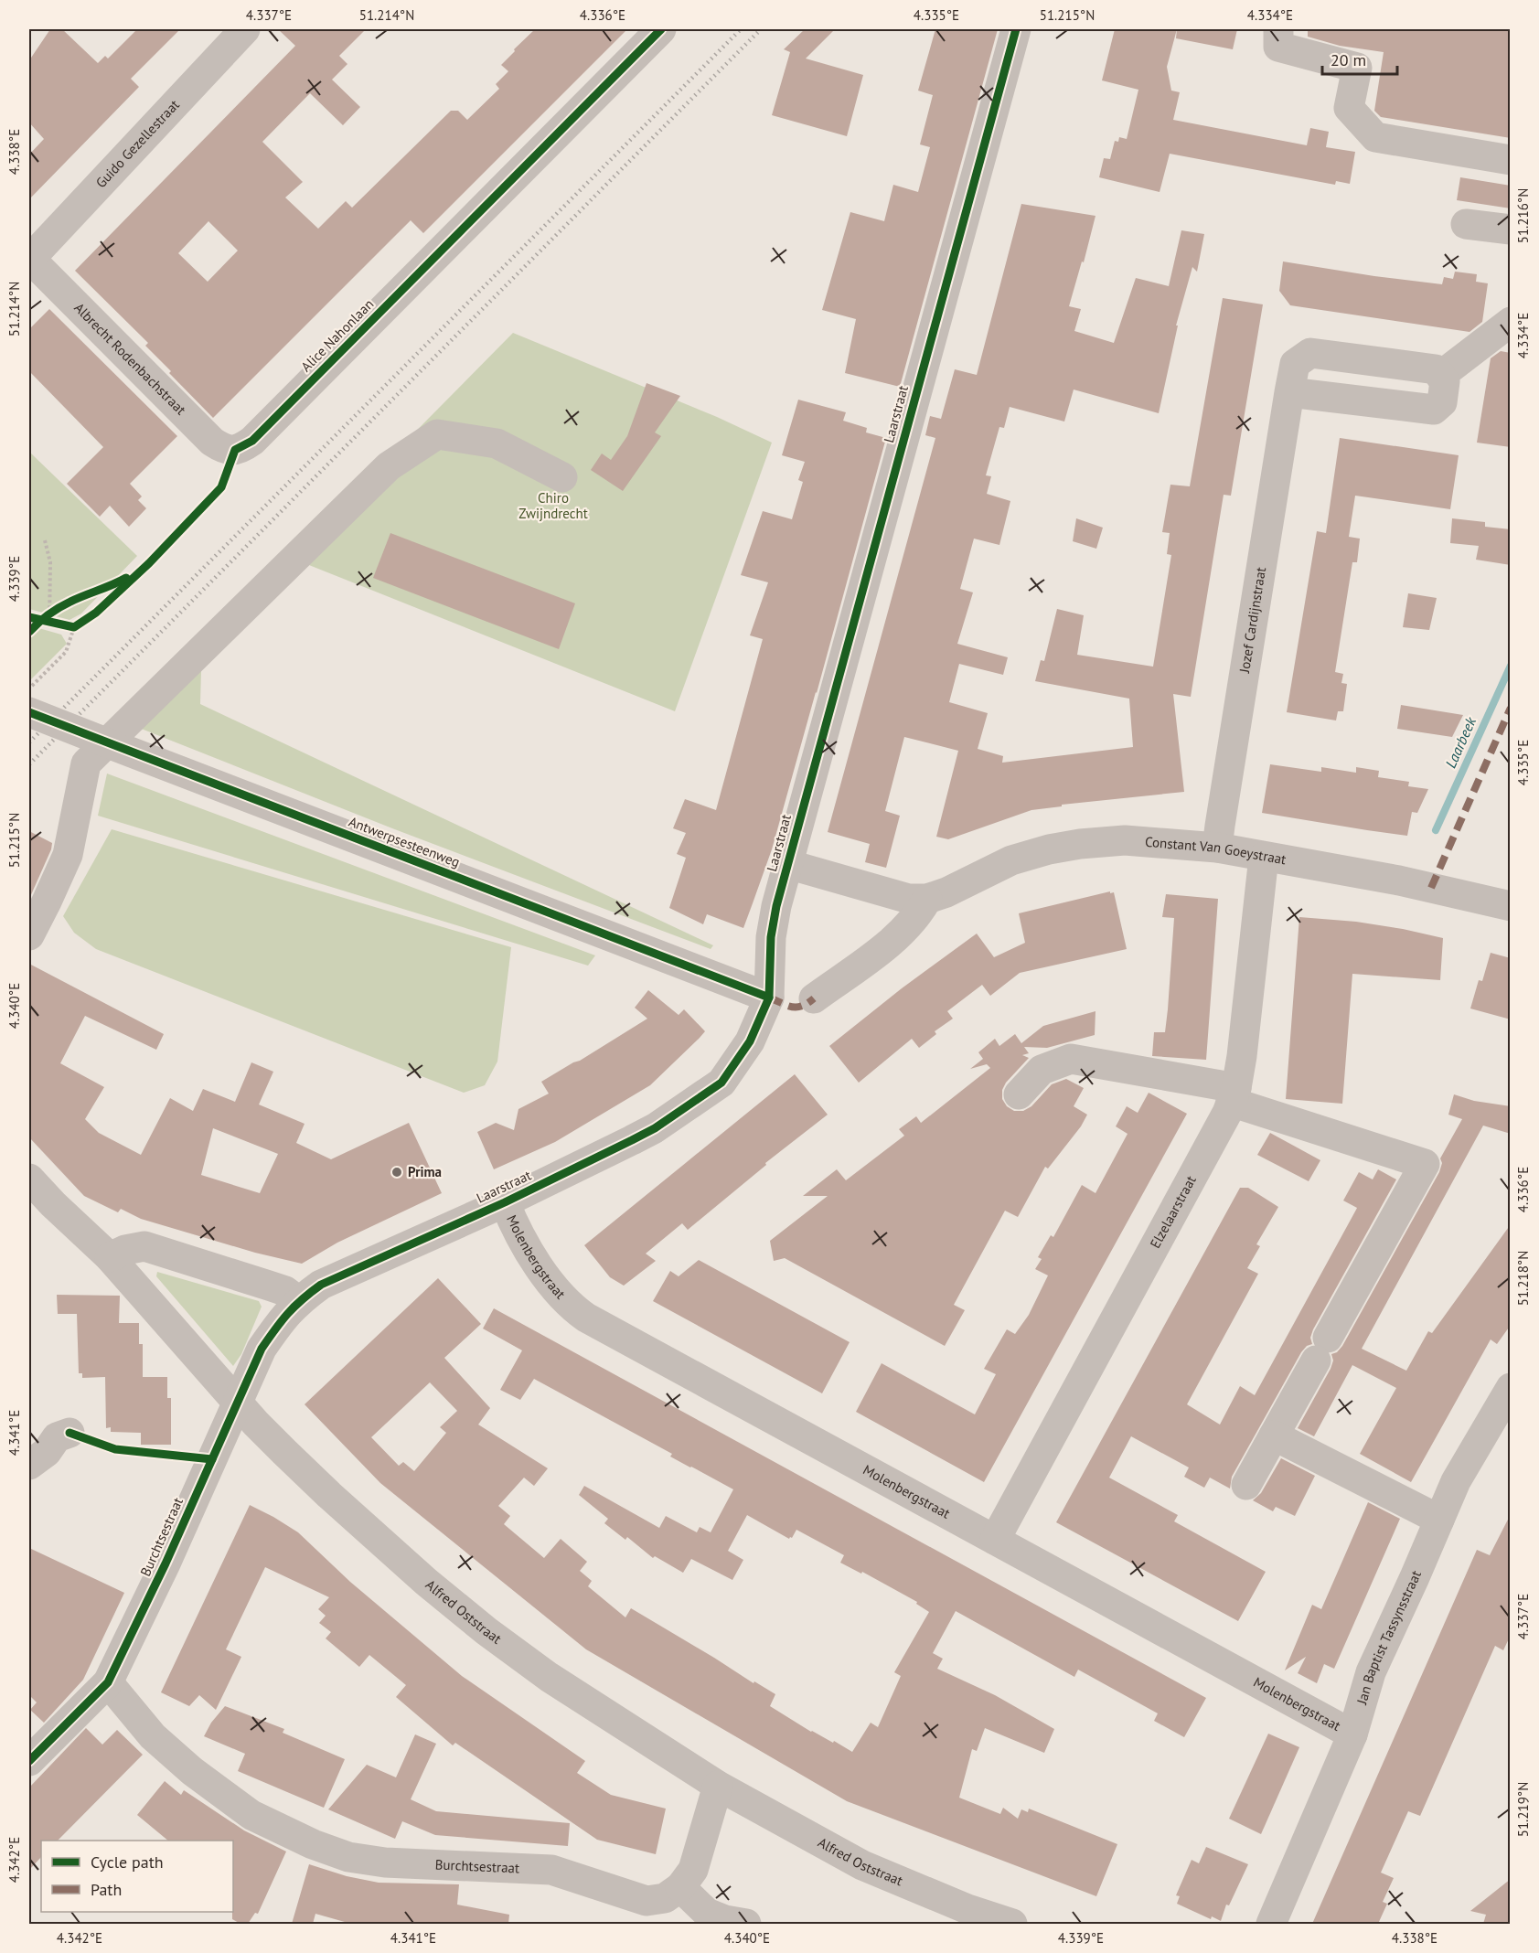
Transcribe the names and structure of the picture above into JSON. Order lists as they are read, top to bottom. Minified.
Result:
{"streets":{"street":["Guido Gezellestraat","Alice Nahonlaan","Albrecht Rodenbachstraat","Laarstraat","Jozef Cardijnstraat","Antwerpsesteenweg","Constant Van Goeystraat","Elzelaarstraat","Molenbergstraat","Burchtsestraat","Alfred Oststraat","Jan Baptist Tassynsstraat"]},"crossings":[["Guido Gezellestraat","Albrecht Rodenbachstraat"],["Alice Nahonlaan","Albrecht Rodenbachstraat"],["Laarstraat","Antwerpsesteenweg"],["Laarstraat","Constant Van Goeystraat"],["Laarstraat","Molenbergstraat"],["Laarstraat","Burchtsestraat"],["Laarstraat","Alfred Oststraat"],["Jozef Cardijnstraat","Constant Van Goeystraat"],["Constant Van Goeystraat","Elzelaarstraat"],["Elzelaarstraat","Molenbergstraat"],["Molenbergstraat","Jan Baptist Tassynsstraat"],["Burchtsestraat","Alfred Oststraat"]],"water":["Laarbeek"],"parks":["Chiro Zwijndrecht"],"places":["Prima"],"legend":["Cycle path","Path"],"scale_bar":"20 m","coordinates":["4.337°E","51.214°N","4.336°E","4.335°E","51.215°N","4.334°E","4.338°E","51.216°N","4.339°E","4.340°E","51.218°N","4.341°E","51.219°N","4.342°E"]}
